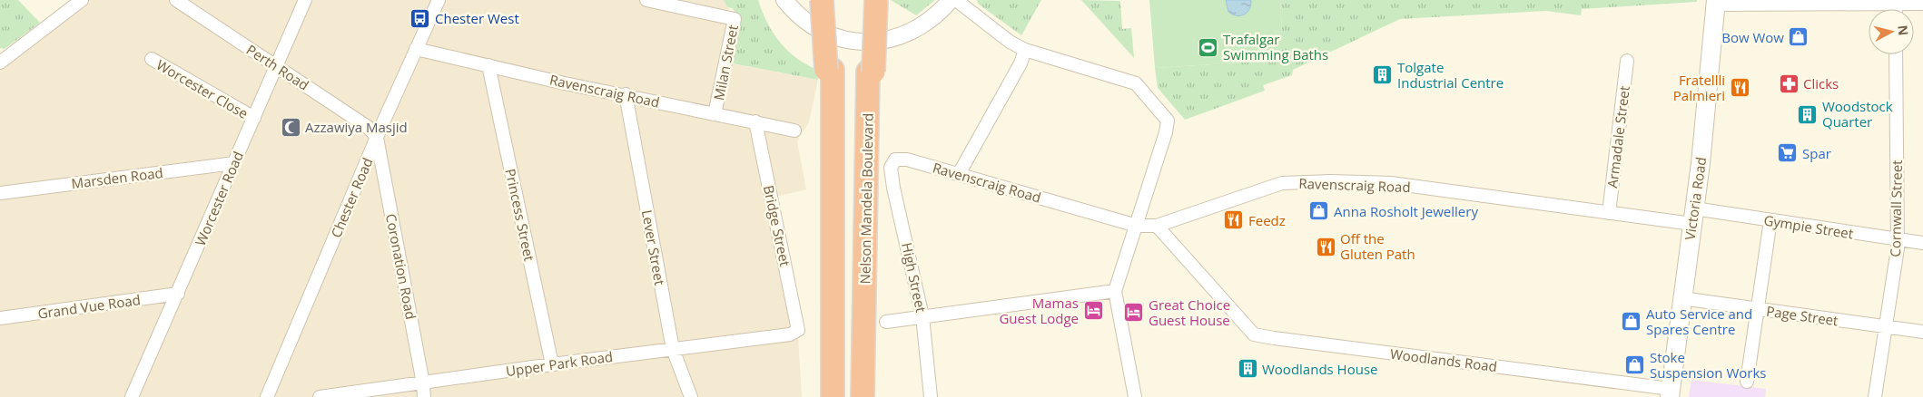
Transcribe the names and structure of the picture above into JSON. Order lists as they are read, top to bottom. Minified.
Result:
{"streets":{"highway":["Nelson Mandela Boulevard"],"main road":["Victoria Road"],"street":["Milan Street","Perth Road","Worcester Close","Ravenscraig Road","Armadale Street","Marsden Road","Chester Road","Worcester Road","Cornwall Street","Princess Street","Bridge Street","Gympie Street","Lever Street","Coronation Road","High Street","Grand Vue Road","Page Street","Woodlands Road","Upper Park Road"]},"crossings":[["Milan Street","Ravenscraig Road"],["Perth Road","Chester Road"],["Perth Road","Worcester Road"],["Perth Road","Coronation Road"],["Worcester Close","Worcester Road"],["Ravenscraig Road","Armadale Street"],["Ravenscraig Road","Chester Road"],["Ravenscraig Road","Victoria Road"],["Ravenscraig Road","Princess Street"],["Ravenscraig Road","Bridge Street"],["Ravenscraig Road","Gympie Street"],["Ravenscraig Road","Lever Street"],["Ravenscraig Road","High Street"],["Ravenscraig Road","Woodlands Road"],["Marsden Road","Worcester Road"],["Chester Road","Coronation Road"],["Worcester Road","Grand Vue Road"],["Victoria Road","Gympie Street"],["Victoria Road","Page Street"],["Victoria Road","Woodlands Road"],["Cornwall Street","Gympie Street"],["Cornwall Street","Page Street"],["Princess Street","Upper Park Road"],["Bridge Street","Upper Park Road"],["Lever Street","Upper Park Road"],["Coronation Road","Upper Park Road"]],"places":{"bus stop":["Chester West"],"shop":["Bow Wow","Anna Rosholt Jewellery","Auto Service and Spares Centre","Stoke Suspension Works"],"sports":["Trafalgar Swimming Baths"],"building":["Tolgate Industrial Centre","Woodstock Quarter","Woodlands House"],"pharmacy":["Clicks"],"restaurant":["Fratellli Palmieri","Feedz","Off the Gluten Path"],"mosque":["Azzawiya Masjid"],"supermarket":["Spar"],"hotel":["Mamas Guest Lodge","Great Choice Guest House"]},"north":"right"}
